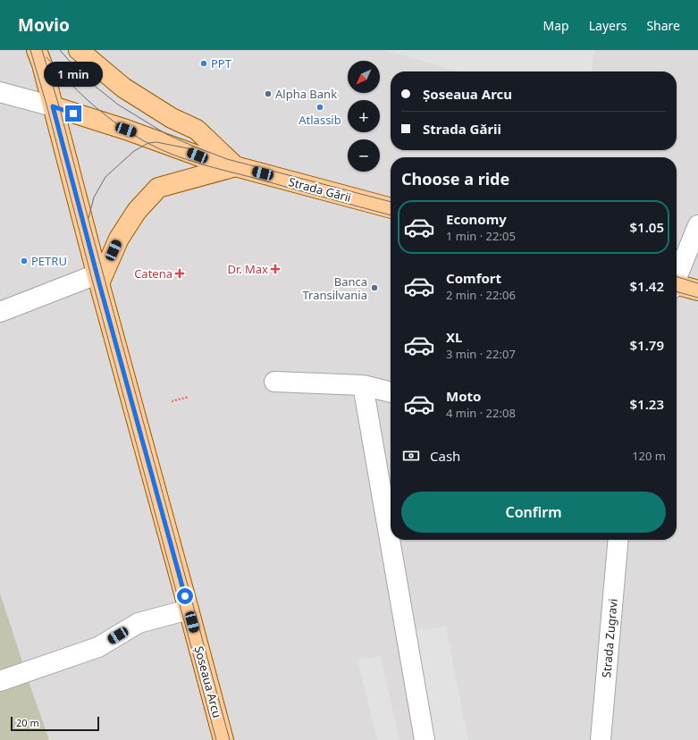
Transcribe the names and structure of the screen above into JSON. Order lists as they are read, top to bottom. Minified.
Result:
{"streets":{"main road":["Strada Gării","Șoseaua Arcu"],"street":["Strada Zugravi"]},"crossings":[["Strada Gării","Șoseaua Arcu"]],"places":{"other":["PPT","Alpha Bank","Atlassib","PETRU","Banca Transilvania"],"health":["Dr. Max","Catena"]},"scale_bar":"20 m","north":"bottom left","page":{"header":"Movio","nav":["Map","Layers","Share"],"map_buttons":["+","−"],"bubble":"1 min","banner":["Șoseaua Arcu","Strada Gării"],"heading":"Choose a ride","list":[{"name":"Economy","note":"1 min · 22:05","value":"$1.05"},{"name":"Comfort","note":"2 min · 22:06","value":"$1.42"},{"name":"XL","note":"3 min · 22:07","value":"$1.79"},{"name":"Moto","note":"4 min · 22:08","value":"$1.23"}],"pay":["Cash","120 m"],"buttons":"Confirm","scale":"20 m"}}
